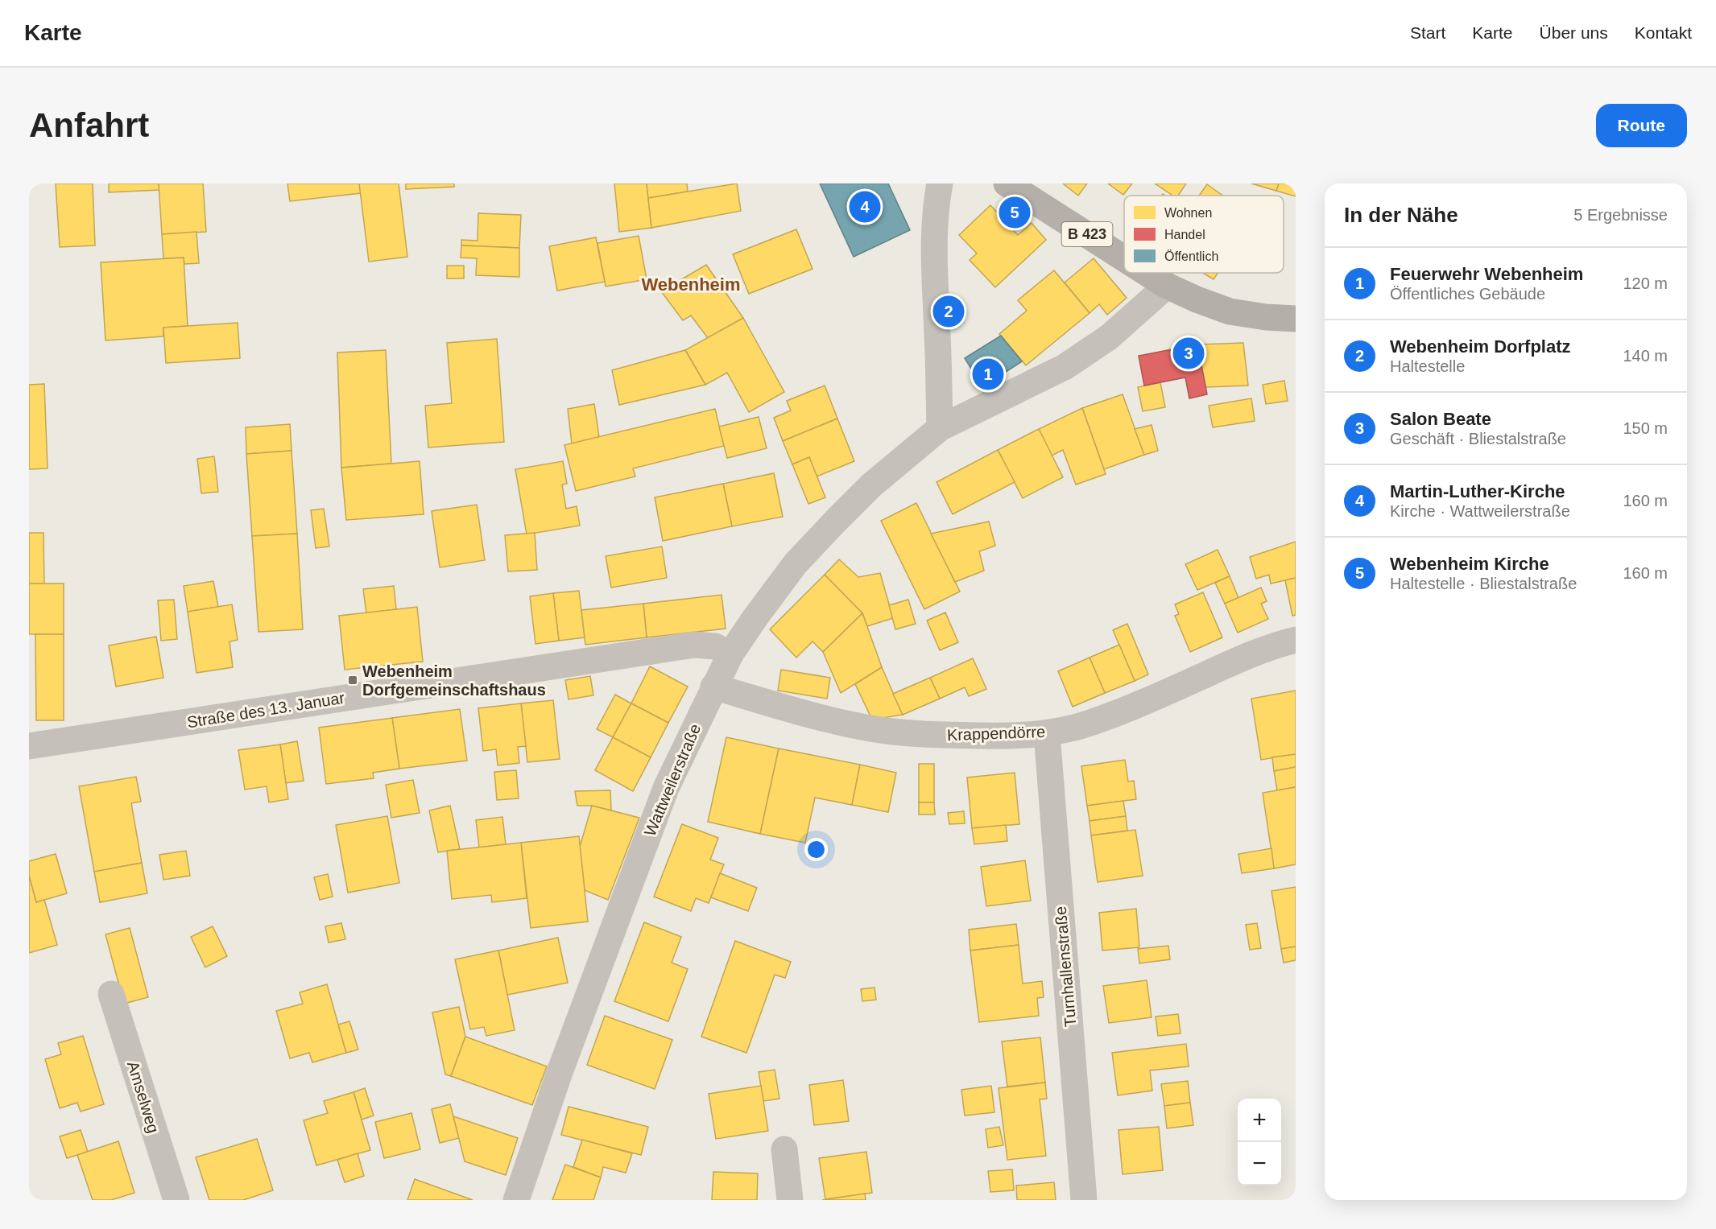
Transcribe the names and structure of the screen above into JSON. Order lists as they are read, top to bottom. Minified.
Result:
{"streets":{"main road":["B 423"],"street":["Straße des 13. Januar","Krappendörre","Wattweilerstraße","Turnhallenstraße","Amselweg"]},"crossings":[["B 423","Wattweilerstraße"],["Straße des 13. Januar","Wattweilerstraße"],["Krappendörre","Wattweilerstraße"],["Krappendörre","Turnhallenstraße"]],"districts":["Webenheim"],"places":{"transit":["Webenheim Dorfgemeinschaftshaus"]},"legend":["Wohnen","Handel","Öffentlich"],"page":{"header":"Karte","nav":["Start","Karte","Über uns","Kontakt"],"buttons":"Route","title":"Anfahrt","heading":["In der Nähe","5 Ergebnisse"],"pins":["4","5","2","3","1"],"list":[{"mark":"1","name":"Feuerwehr Webenheim","note":"Öffentliches Gebäude","value":"120 m"},{"mark":"2","name":"Webenheim Dorfplatz","note":"Haltestelle","value":"140 m"},{"mark":"3","name":"Salon Beate","note":"Geschäft · Bliestalstraße","value":"150 m"},{"mark":"4","name":"Martin-Luther-Kirche","note":"Kirche · Wattweilerstraße","value":"160 m"},{"mark":"5","name":"Webenheim Kirche","note":"Haltestelle · Bliestalstraße","value":"160 m"}],"map_buttons":["+","−"]}}
